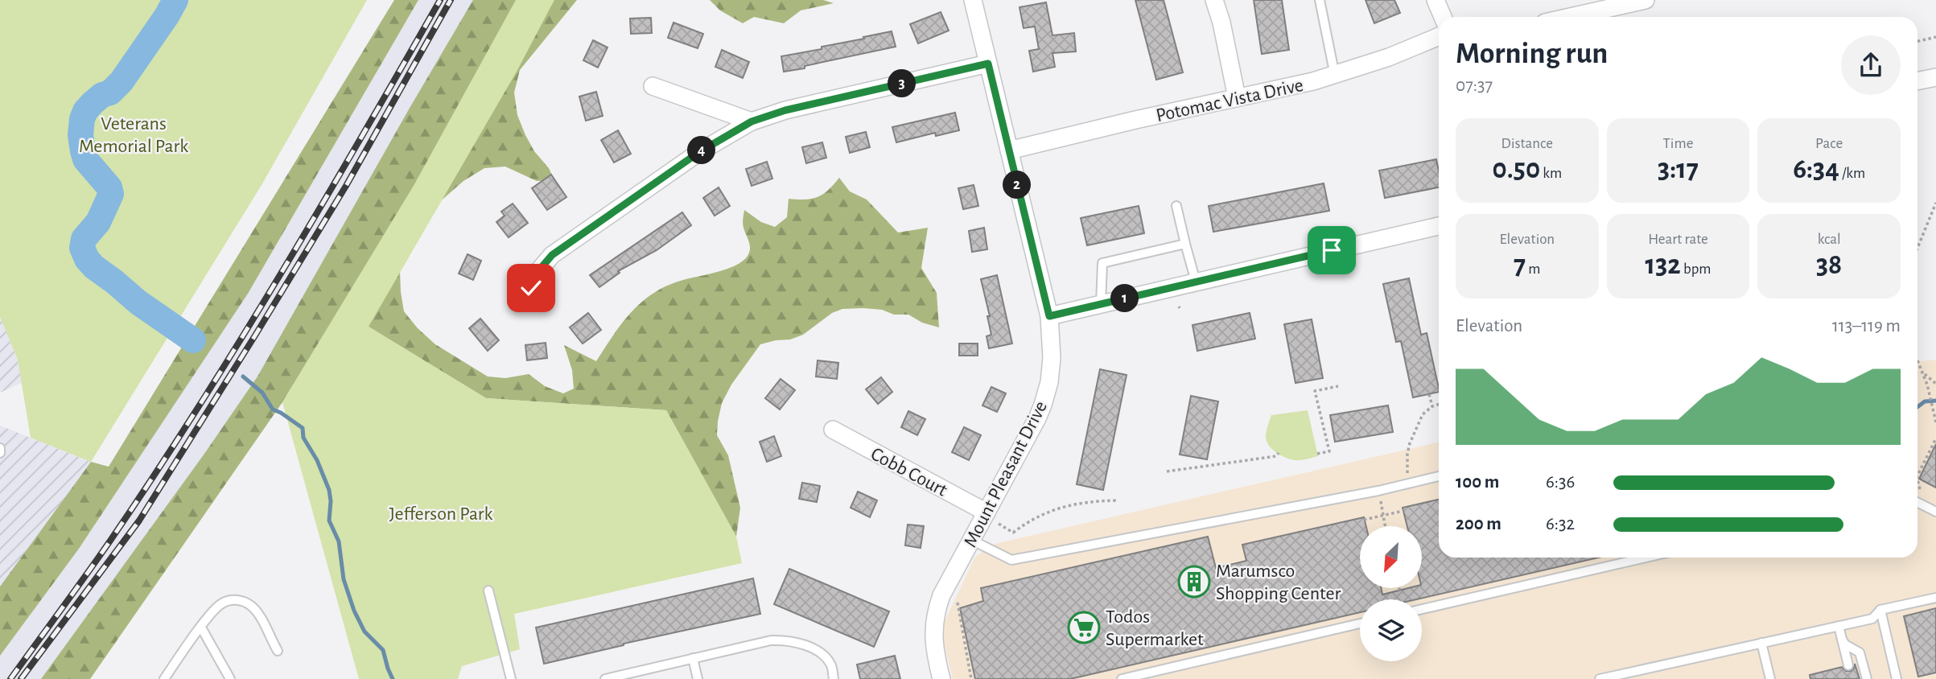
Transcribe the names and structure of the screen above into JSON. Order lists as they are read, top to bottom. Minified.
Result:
{"streets":{"street":["Potomac Vista Drive","Cobb Court","Mount Pleasant Drive"]},"crossings":[["Potomac Vista Drive","Mount Pleasant Drive"],["Cobb Court","Mount Pleasant Drive"]],"parks":["Veterans Memorial Park","Jefferson Park"],"places":{"building":["Marumsco Shopping Center"],"supermarket":["Todos Supermarket"]},"north":"bottom left","page":{"heading":["Morning run","07:37"],"pins":["3","4","2","1"],"stats":[["Distance","0.50 km"],["Time","3:17"],["Pace","6:34 /km"],["Elevation","7 m"],["Heart rate","132 bpm"],["kcal","38"]],"chart":["Elevation","113–119 m"],"list":[{"name":"100 m","note":"6:36"},{"name":"200 m","note":"6:32"}]}}
